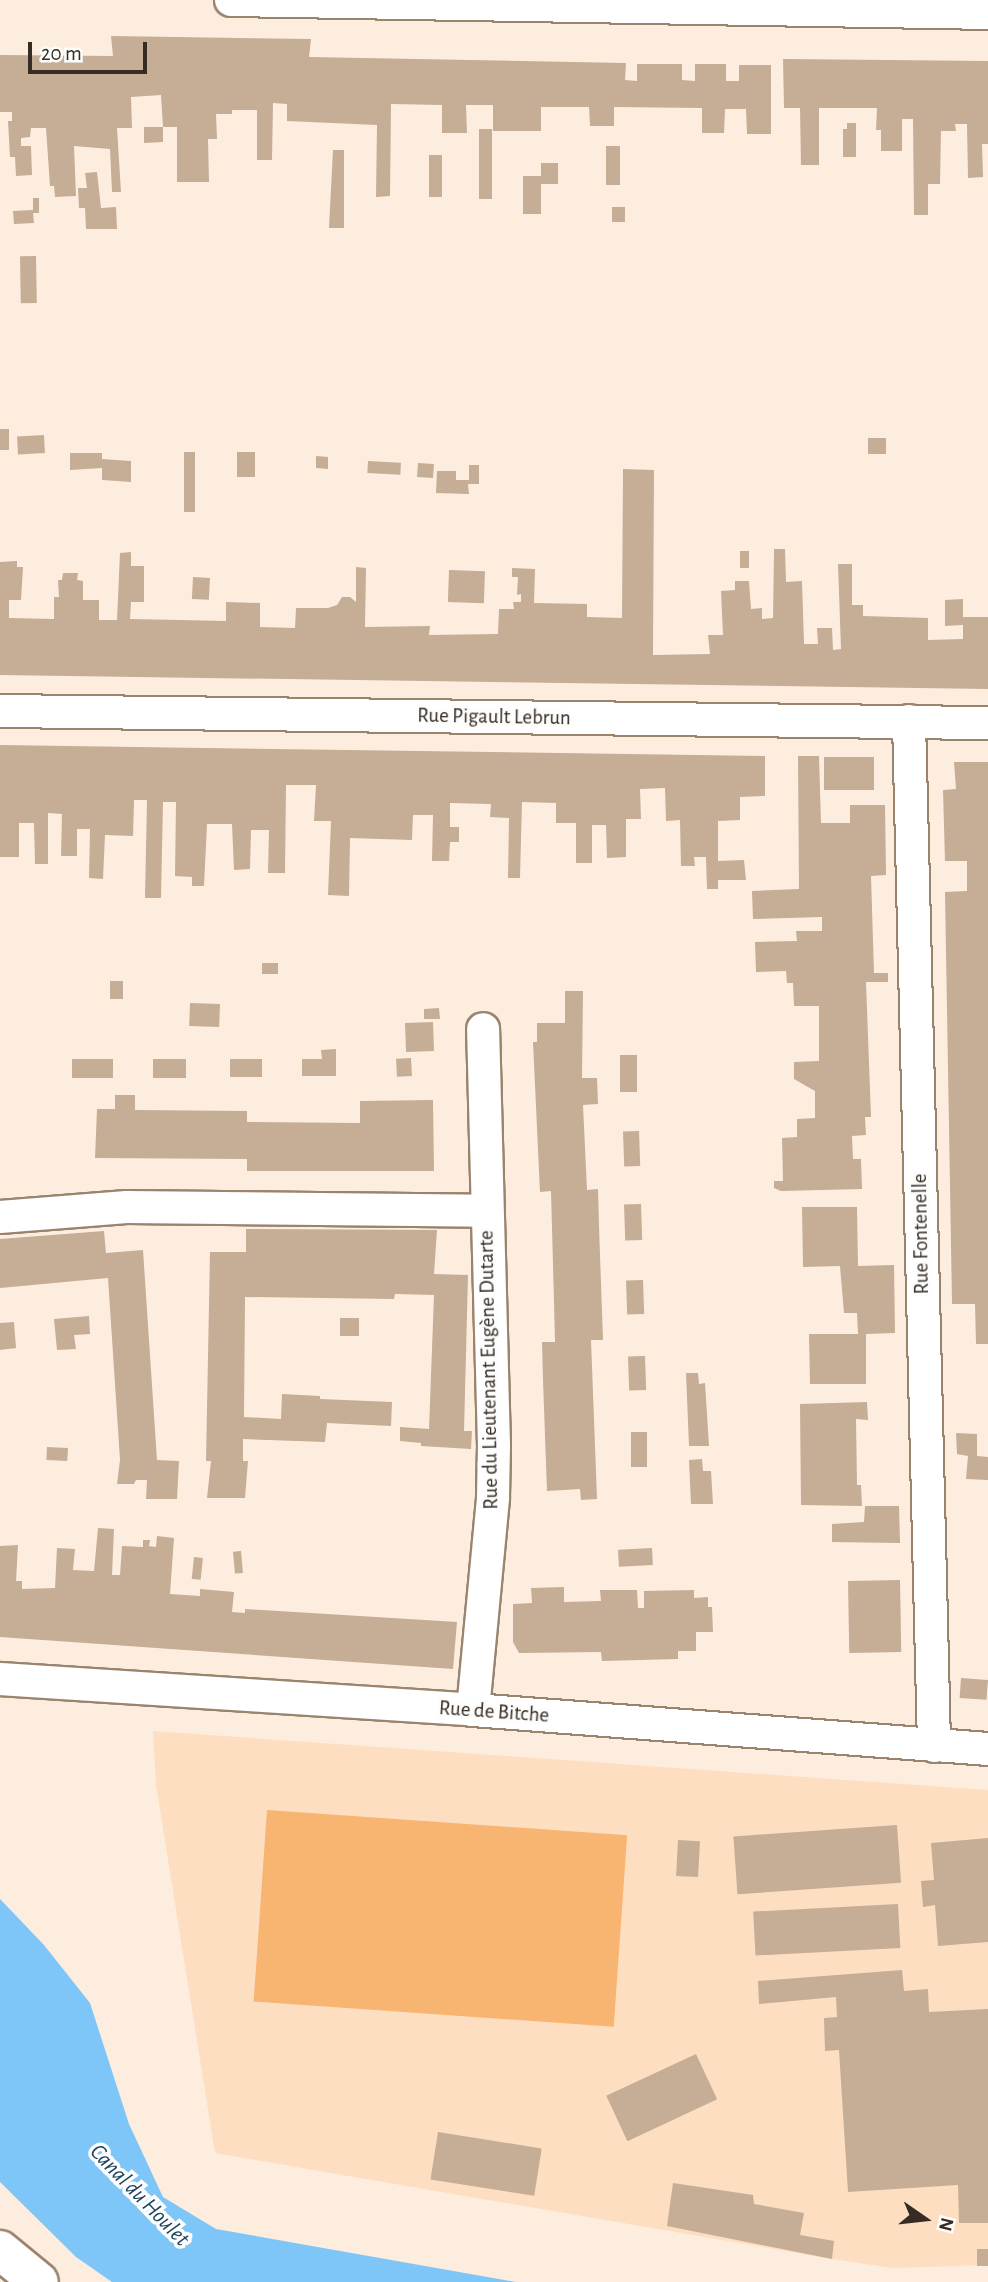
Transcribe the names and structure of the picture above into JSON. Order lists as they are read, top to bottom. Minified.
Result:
{"streets":{"street":["Rue Pigault Lebrun","Rue Fontenelle","Rue du Lieutenant Eugène Dutarte","Rue de Bitche"]},"crossings":[["Rue Pigault Lebrun","Rue Fontenelle"],["Rue Fontenelle","Rue de Bitche"],["Rue du Lieutenant Eugène Dutarte","Rue de Bitche"]],"water":["Canal du Houlet"],"scale_bar":"20 m","north":"right"}
